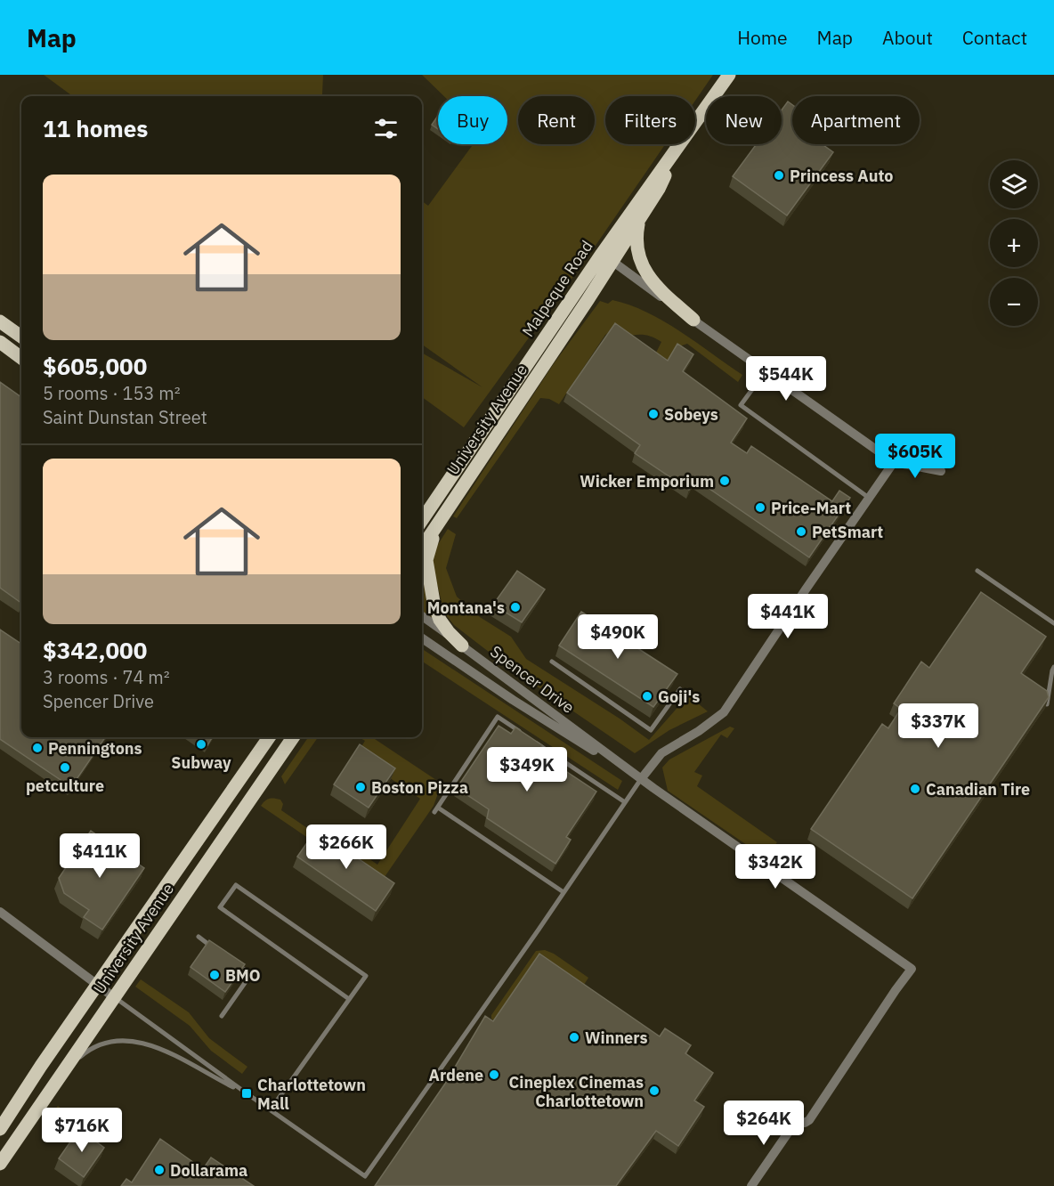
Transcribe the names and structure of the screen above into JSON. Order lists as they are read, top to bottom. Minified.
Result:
{"streets":{"main road":["Malpeque Road","University Avenue"],"street":["Spencer Drive"]},"crossings":[["Malpeque Road","University Avenue"]],"places":{"other":["Princess Auto","Sobeys","Wicker Emporium","Price-Mart","PetSmart","Montana's","Goji's","Subway","Penningtons","petculture","Boston Pizza","Canadian Tire","BMO","Winners","Ardene","Cineplex Cinemas Charlottetown","Dollarama"],"transit":["Charlottetown Mall"]},"page":{"header":"Map","nav":["Home","Map","About","Contact"],"chip":["Buy","Rent","Filters","New","Apartment"],"heading":"11 homes","map_buttons":["+","−"],"list":[{"name":"$605,000","note":"5 rooms · 153 m² · Saint Dunstan Street"},{"name":"$342,000","note":"3 rooms · 74 m² · Spencer Drive"}],"price":["$544K","$605K","$441K","$490K","$337K","$349K","$266K","$411K","$342K","$264K","$716K"]}}
